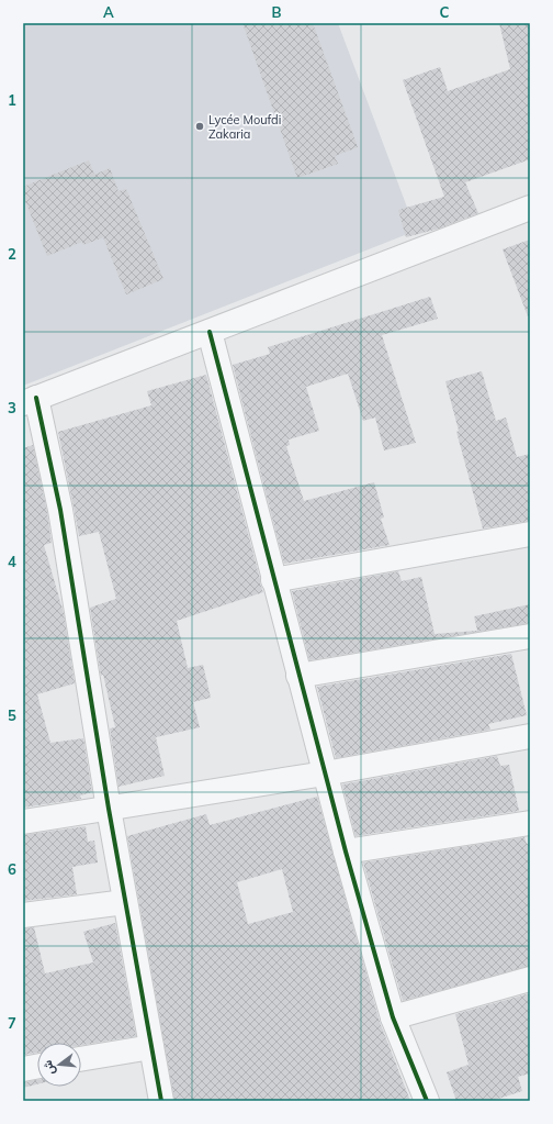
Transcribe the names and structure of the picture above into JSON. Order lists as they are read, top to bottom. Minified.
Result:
{"places":["Lycée Moufdi Zakaria"],"north":"left","grid":{"columns":["A","B","C"],"rows":["1","2","3","4","5","6","7"]}}
